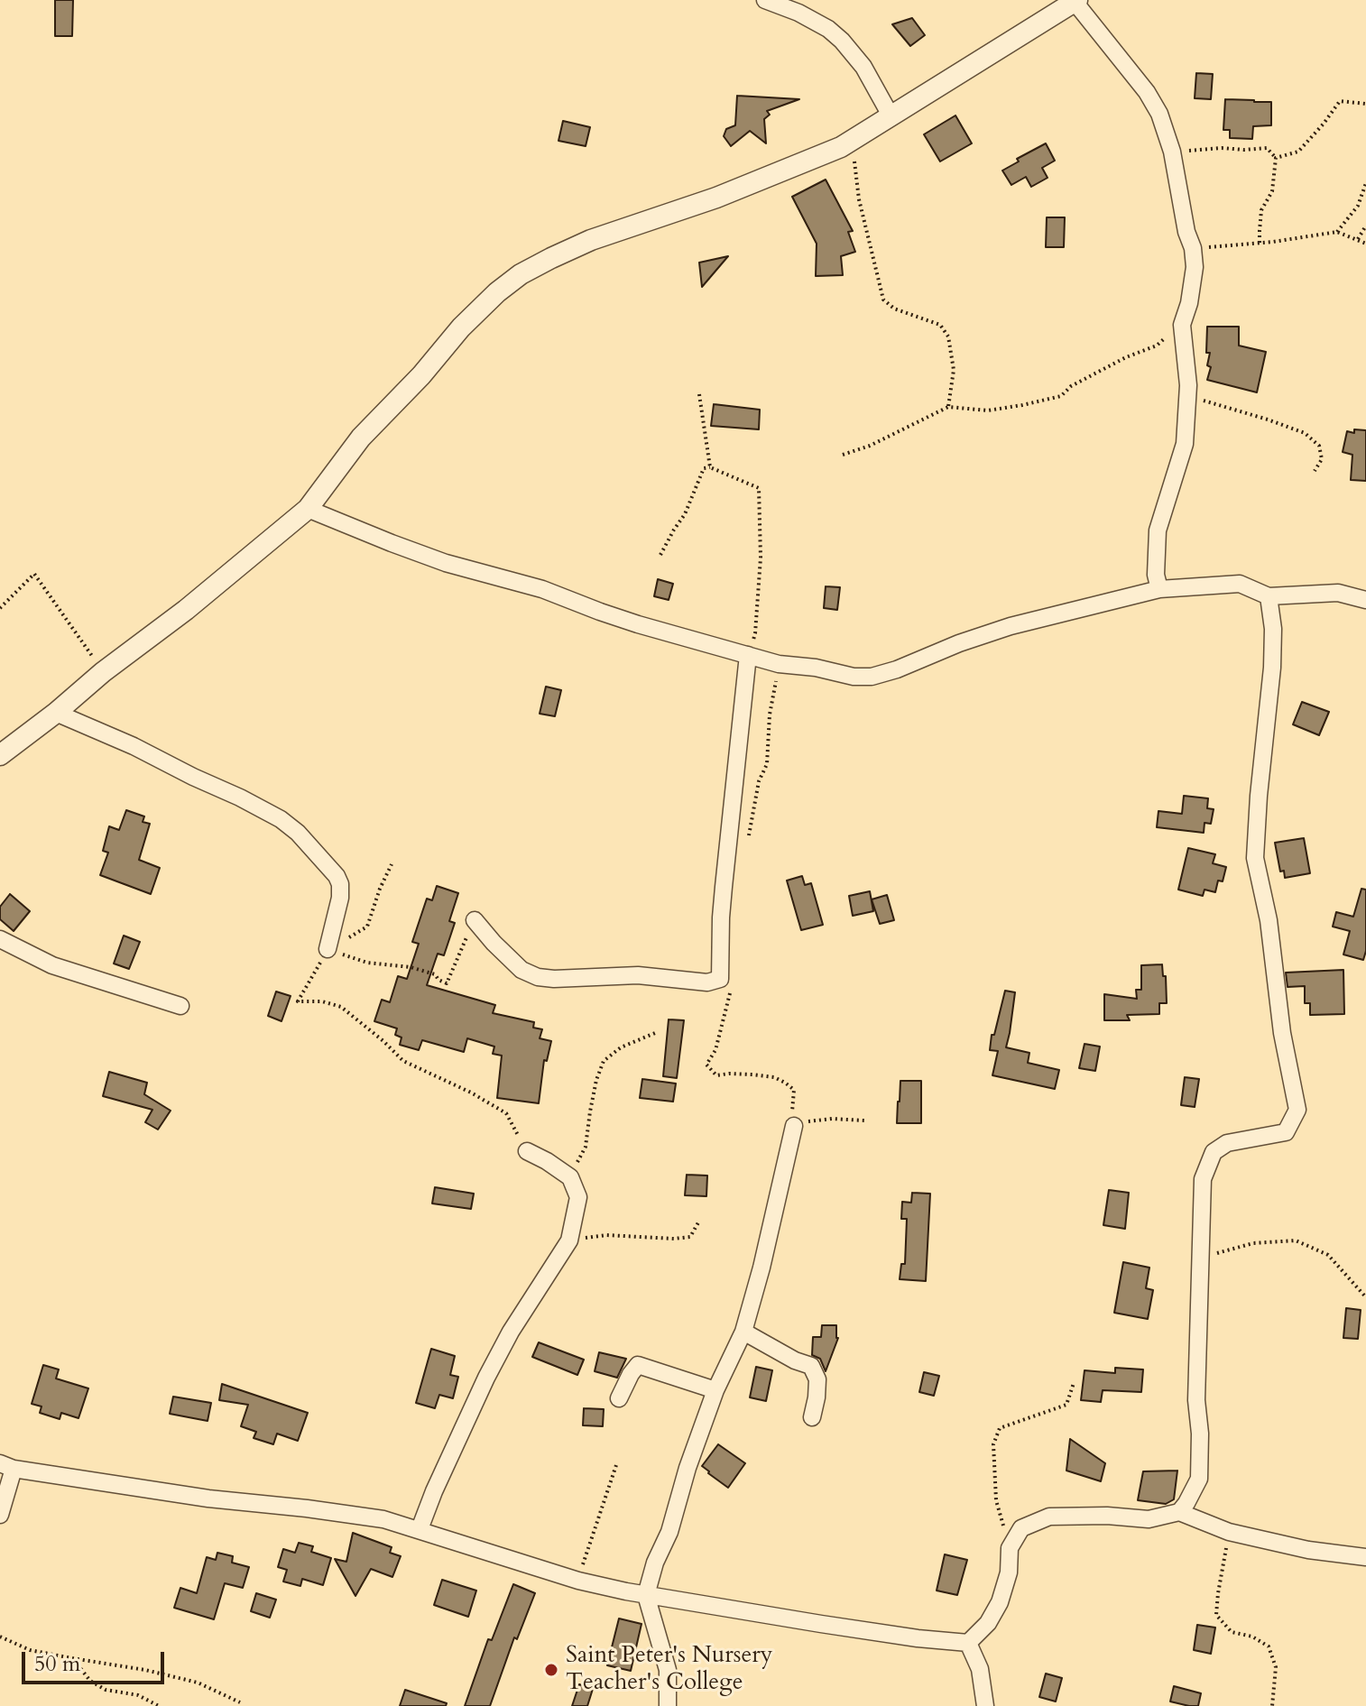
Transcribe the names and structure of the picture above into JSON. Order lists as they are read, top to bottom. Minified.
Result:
{"places":["Saint Peter's Nursery Teacher's College"],"scale_bar":"50 m"}
